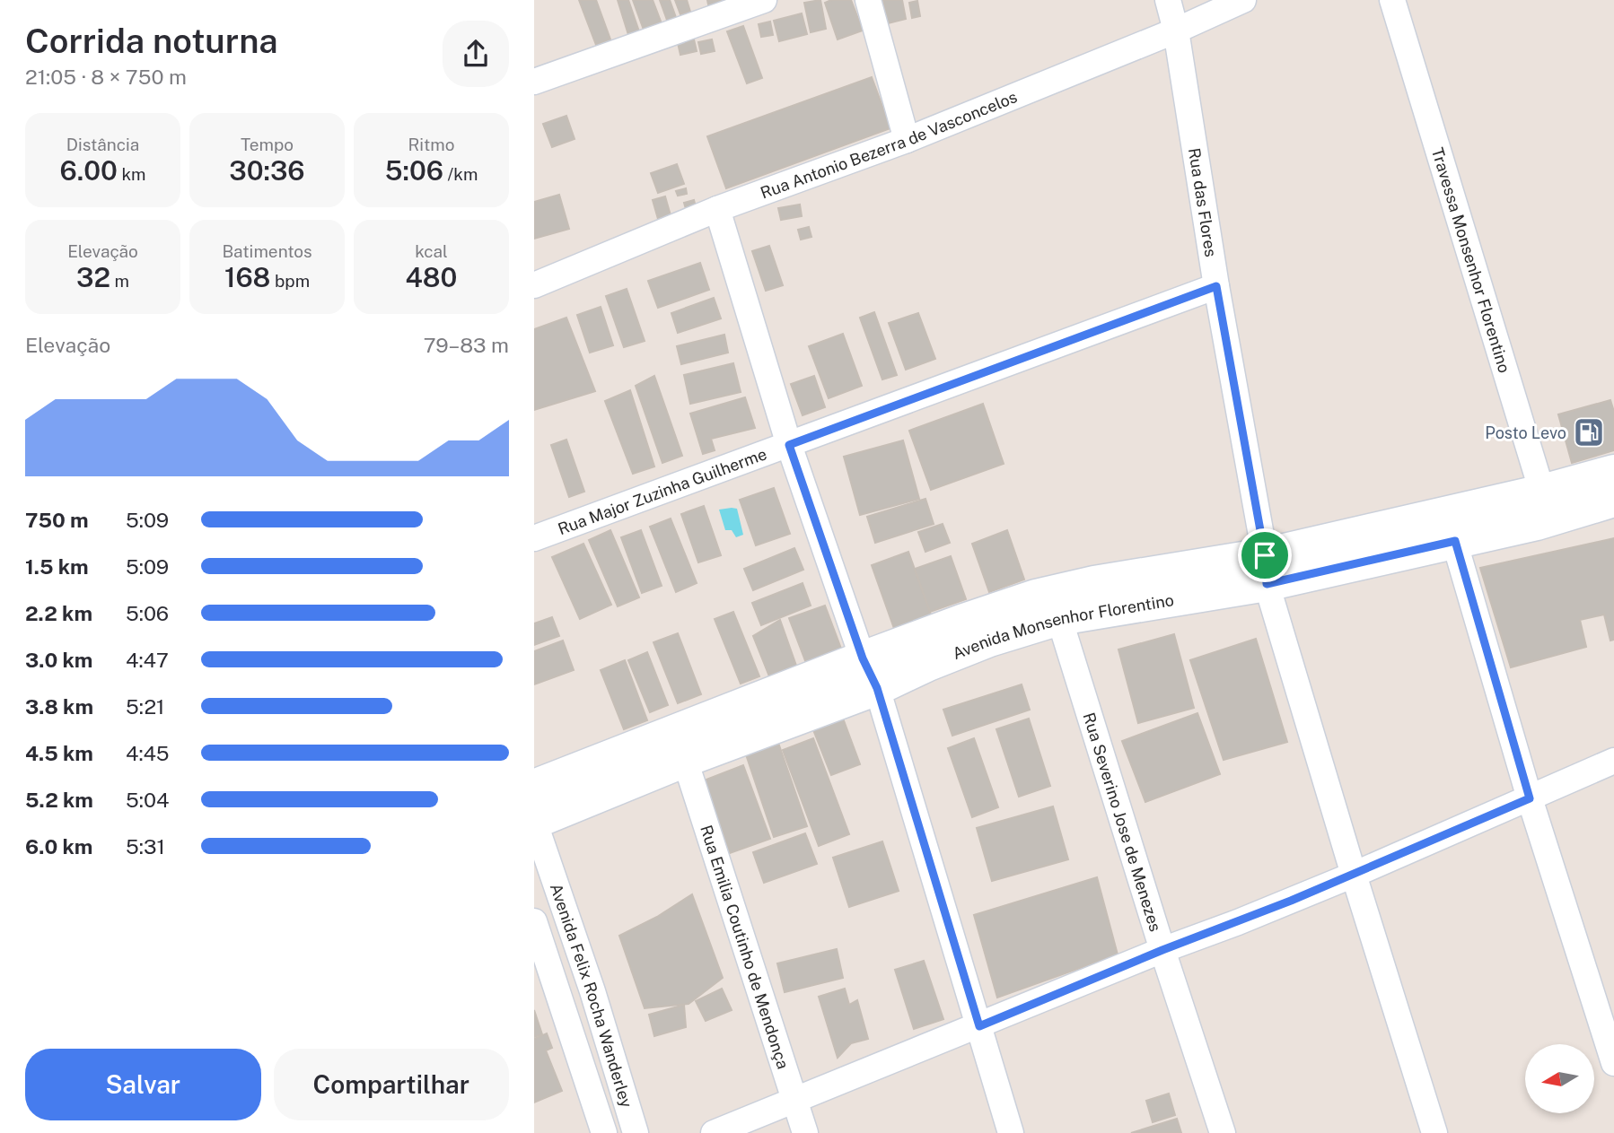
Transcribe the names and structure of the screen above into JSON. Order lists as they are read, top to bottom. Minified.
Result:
{"streets":{"main road":["Avenida Monsenhor Florentino"],"street":["Rua Antonio Bezerra de Vasconcelos","Rua das Flores","Travessa Monsenhor Florentino","Rua Major Zuzinha Guilherme","Rua Severino Jose de Menezes","Rua Emilia Coutinho de Mendonça","Avenida Felix Rocha Wanderley"]},"crossings":[["Rua Antonio Bezerra de Vasconcelos","Rua das Flores"],["Rua das Flores","Rua Major Zuzinha Guilherme"],["Rua das Flores","Avenida Monsenhor Florentino"],["Travessa Monsenhor Florentino","Avenida Monsenhor Florentino"],["Avenida Monsenhor Florentino","Rua Severino Jose de Menezes"],["Avenida Monsenhor Florentino","Rua Emilia Coutinho de Mendonça"],["Avenida Monsenhor Florentino","Avenida Felix Rocha Wanderley"]],"places":{"fuel station":["Posto Levo"]},"north":"left","page":{"heading":["Corrida noturna","21:05 · 8 × 750 m"],"stats":[["Distância","6.00 km"],["Tempo","30:36"],["Ritmo","5:06 /km"],["Elevação","32 m"],["Batimentos","168 bpm"],["kcal","480"]],"chart":["Elevação","79–83 m"],"list":[{"name":"750 m","note":"5:09"},{"name":"1.5 km","note":"5:09"},{"name":"2.2 km","note":"5:06"},{"name":"3.0 km","note":"4:47"},{"name":"3.8 km","note":"5:21"},{"name":"4.5 km","note":"4:45"},{"name":"5.2 km","note":"5:04"},{"name":"6.0 km","note":"5:31"}],"buttons":["Salvar","Compartilhar"]}}
